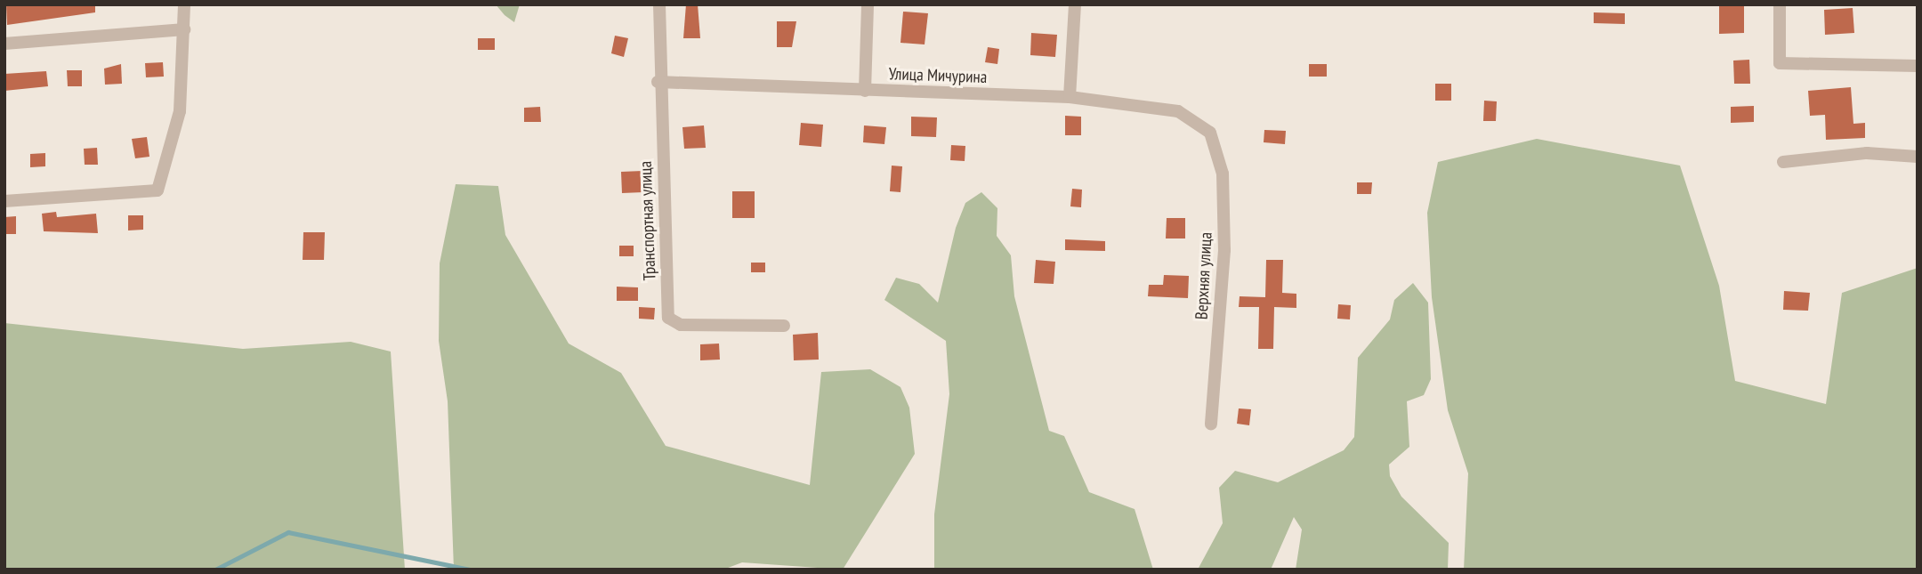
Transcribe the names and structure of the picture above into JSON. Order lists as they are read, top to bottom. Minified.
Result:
{"streets":{"street":["Улица Мичурина","Транспортная улица","Верхняя улица"]},"crossings":[["Улица Мичурина","Транспортная улица"],["Улица Мичурина","Верхняя улица"]]}
